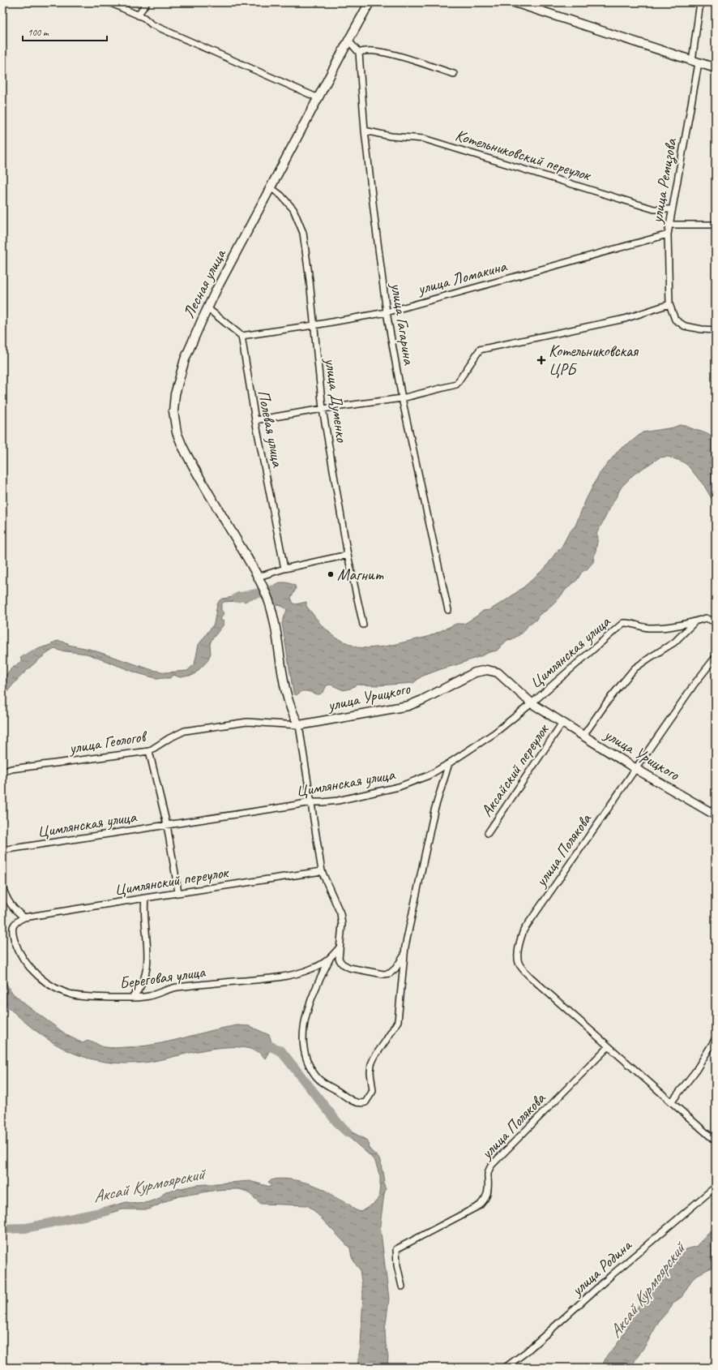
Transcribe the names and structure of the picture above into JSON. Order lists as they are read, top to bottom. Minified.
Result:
{"streets":{"street":["Котельниковский переулок","улица Ремизова","улица Ломакина","Лесная улица","улица Гагарина","улица Думенко","Полевая улица","Цимлянская улица","улица Урицкого","улица Геологов","Аксайский переулок","улица Полякова","Цимлянский переулок","Береговая улица","улица Родина"]},"crossings":[["Котельниковский переулок","улица Ремизова"],["Котельниковский переулок","улица Гагарина"],["улица Ремизова","улица Ломакина"],["улица Ломакина","улица Гагарина"],["улица Ломакина","улица Думенко"],["улица Ломакина","Полевая улица"],["Лесная улица","улица Думенко"],["Лесная улица","улица Урицкого"],["Лесная улица","улица Геологов"],["Цимлянская улица","улица Урицкого"],["улица Урицкого","улица Геологов"],["улица Урицкого","Аксайский переулок"],["улица Урицкого","улица Полякова"],["Цимлянский переулок","Береговая улица"]],"water":["Аксай Курмоярский"],"places":{"health":["Котельниковская ЦРБ"],"other":["Магнит"]},"scale_bar":"100 m"}
